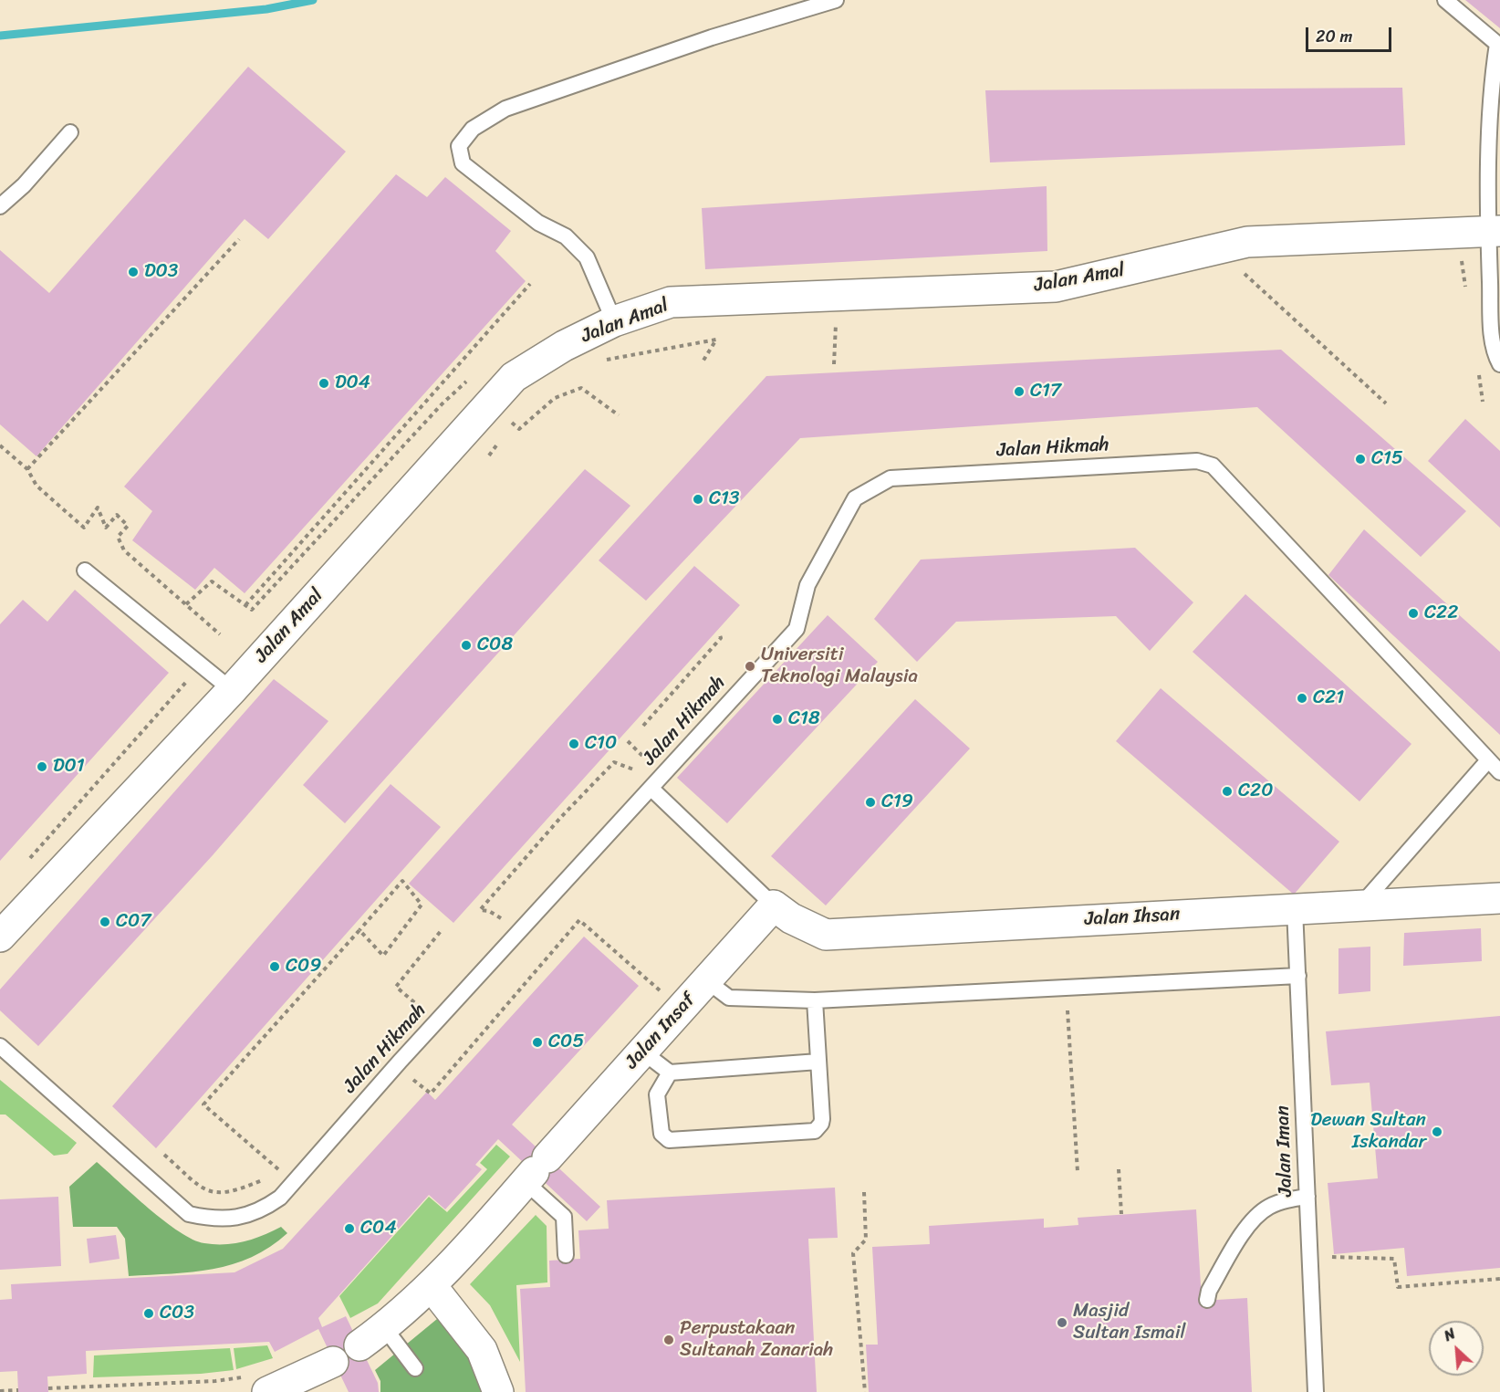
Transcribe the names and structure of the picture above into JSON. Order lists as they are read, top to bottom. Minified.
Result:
{"streets":{"street":["Jalan Amal","Jalan Ihsan","Jalan Insaf"],"lane":["Jalan Hikmah","Jalan Iman"]},"crossings":[["Jalan Ihsan","Jalan Insaf"],["Jalan Ihsan","Jalan Iman"]],"places":["D03","D04","C17","C15","C13","C22","C08","Universiti Teknologi Malaysia","C21","C18","C10","D01","C20","C19","C07","C09","C05","Dewan Sultan Iskandar","C04","C03","Masjid Sultan Ismail","Perpustakaan Sultanah Zanariah"],"scale_bar":"20 m","north":"top left"}
